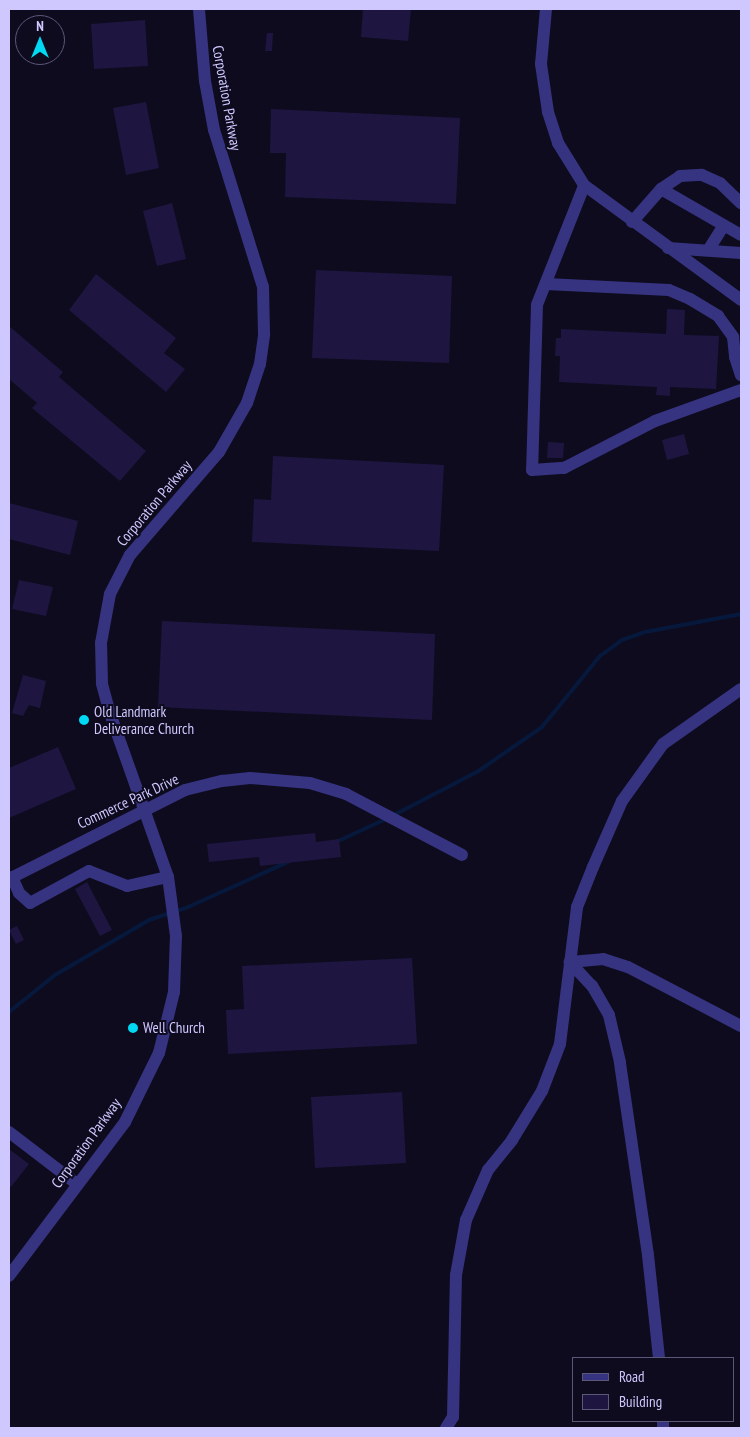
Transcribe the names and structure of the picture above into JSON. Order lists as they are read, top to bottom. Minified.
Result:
{"streets":{"street":["Corporation Parkway","Commerce Park Drive"]},"crossings":[["Corporation Parkway","Commerce Park Drive"]],"places":["Old Landmark Deliverance Church","Well Church"],"legend":["Road","Building"],"north":"top"}
